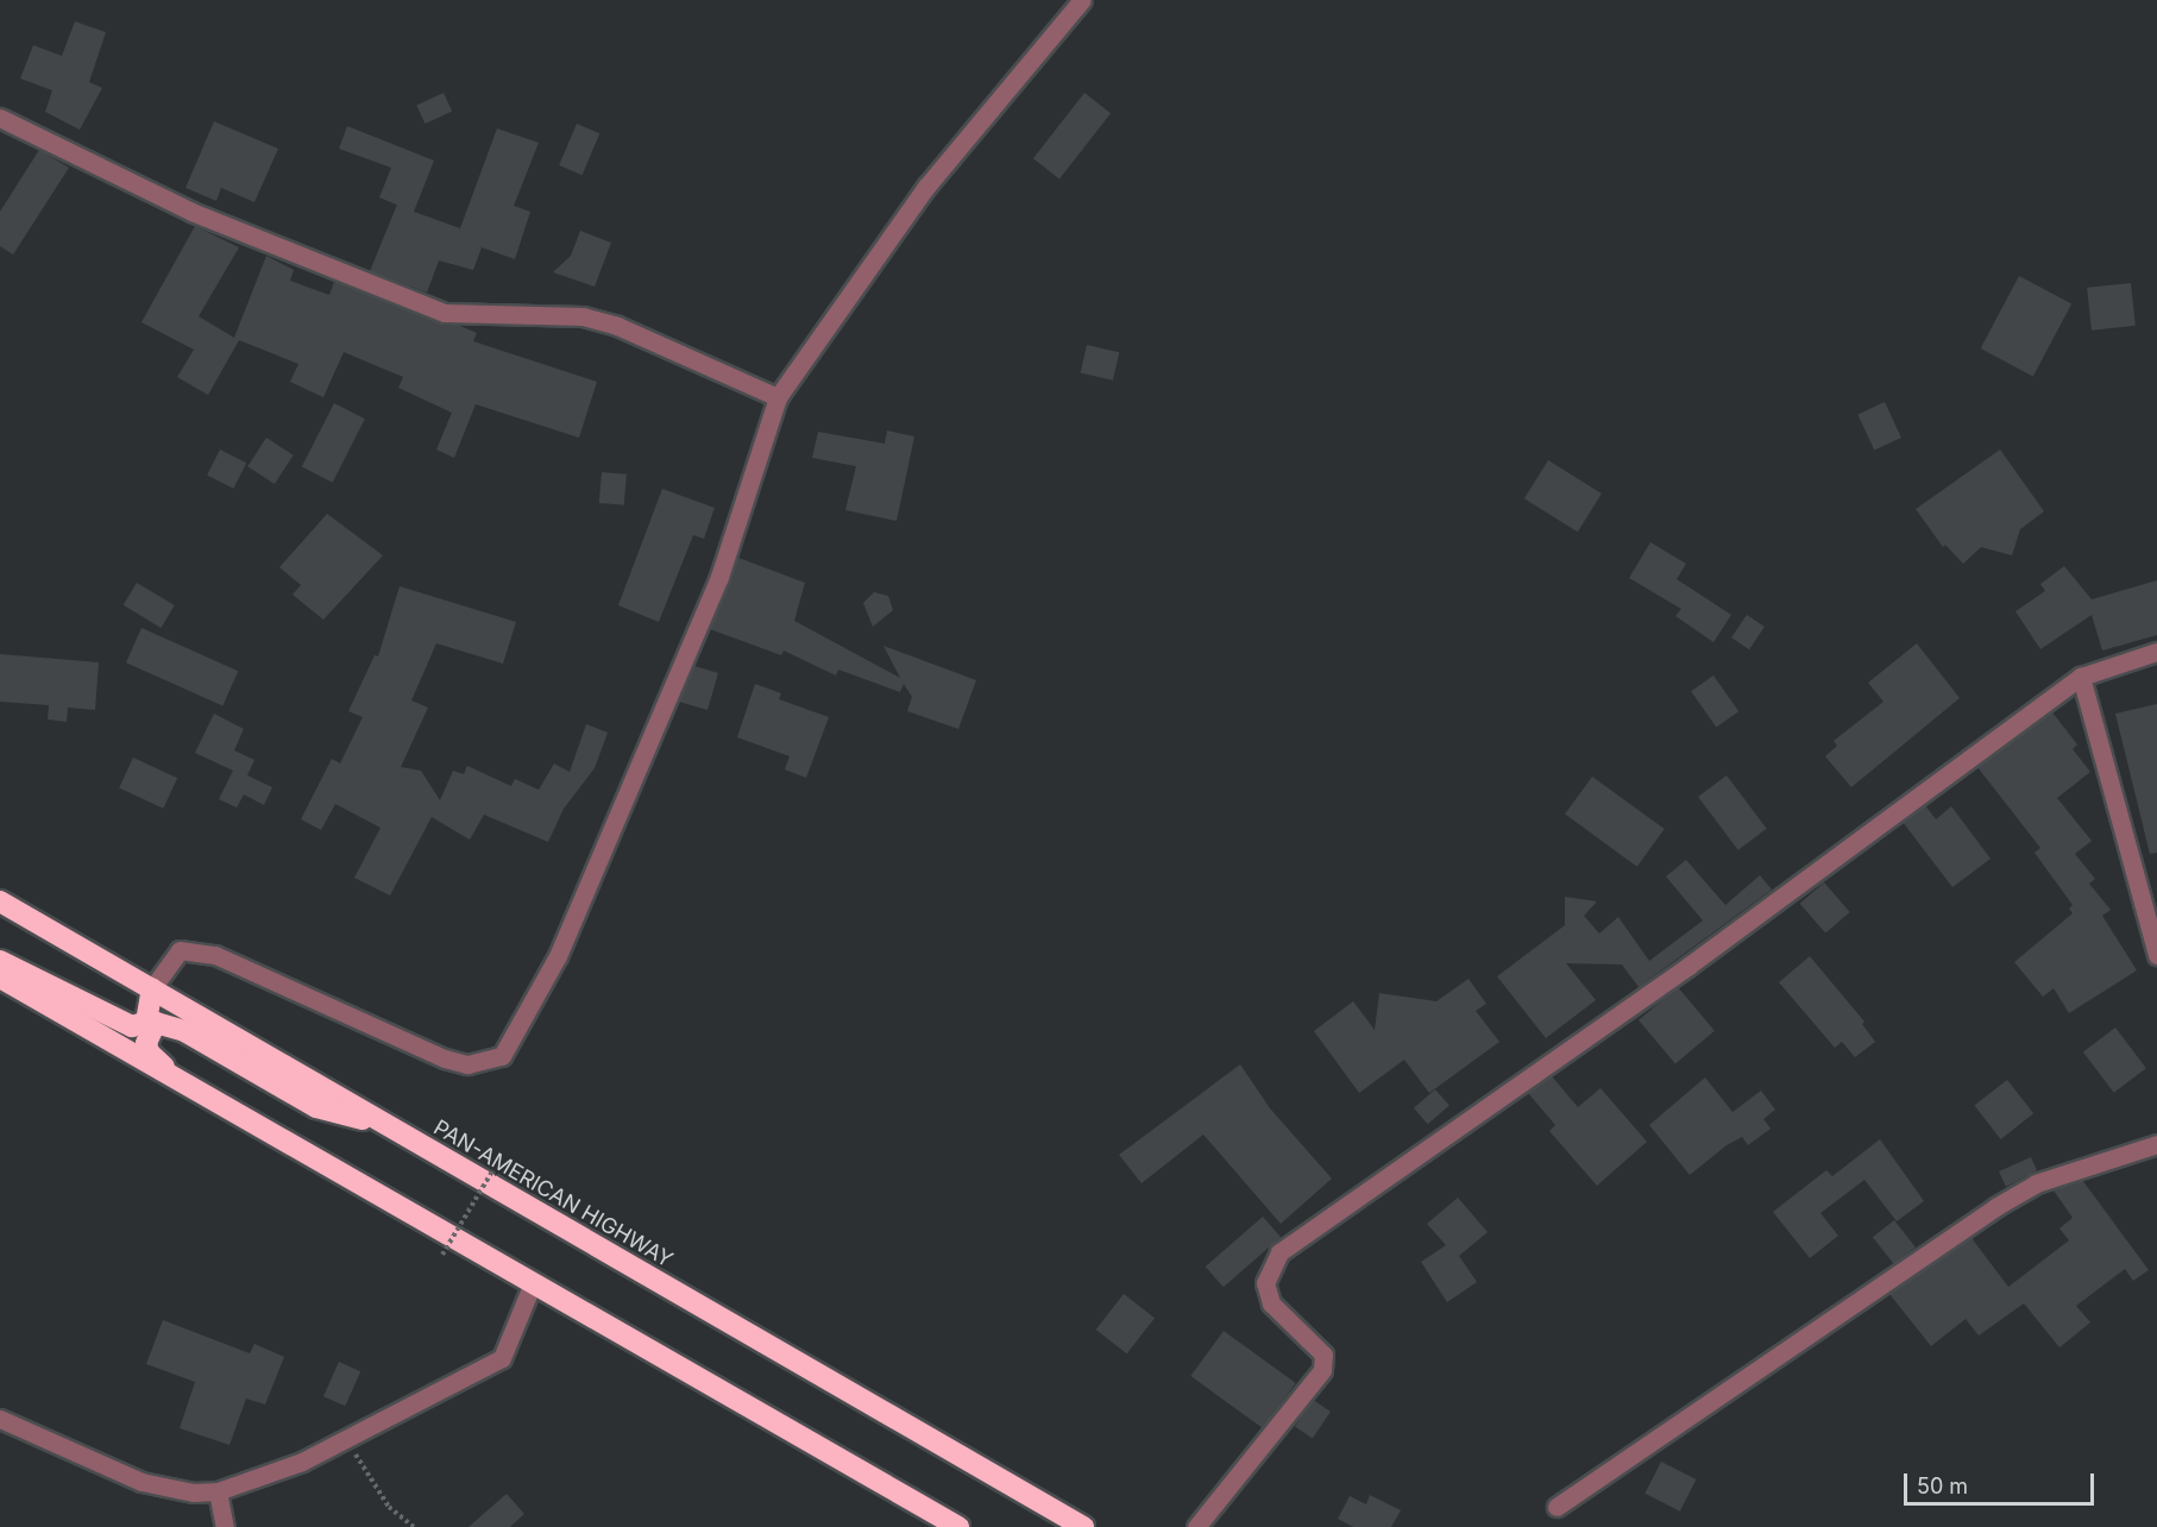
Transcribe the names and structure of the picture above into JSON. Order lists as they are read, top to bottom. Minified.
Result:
{"streets":{"highway":["PAN-AMERICAN HIGHWAY"]},"scale_bar":"50 m"}
